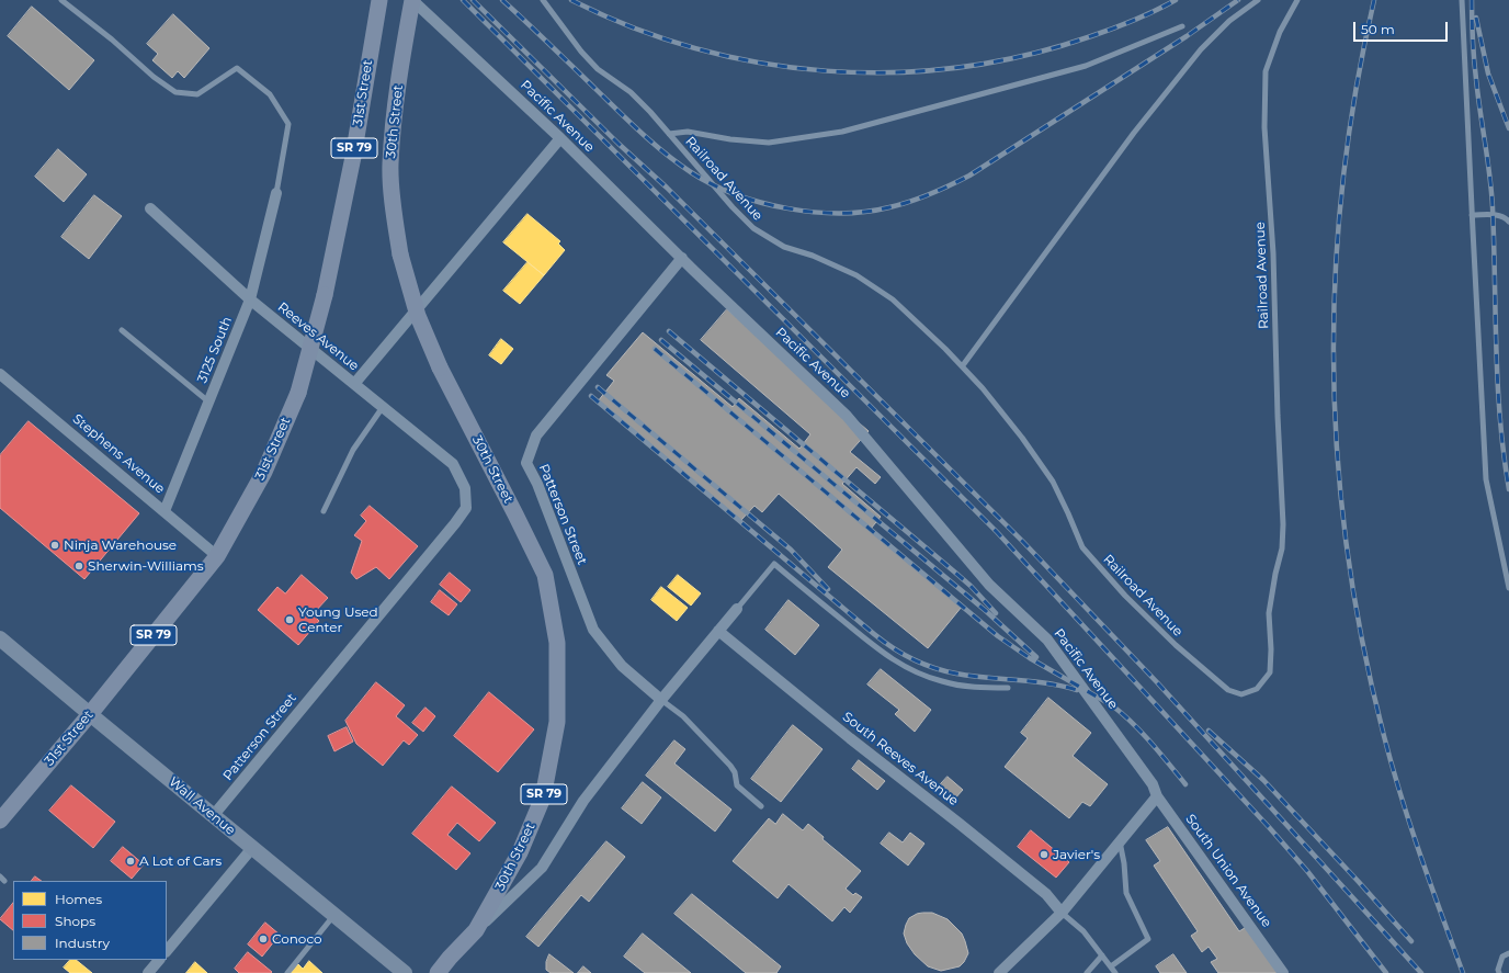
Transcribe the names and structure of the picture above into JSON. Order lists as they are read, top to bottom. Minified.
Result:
{"streets":{"main road":["31st Street","30th Street","SR 79","Wall Avenue"],"street":["Pacific Avenue","Reeves Avenue","3125 South","Stephens Avenue","Patterson Street","South Reeves Avenue","South Union Avenue"],"lane":["Railroad Avenue"]},"crossings":[["31st Street","Stephens Avenue"],["31st Street","Wall Avenue"],["Pacific Avenue","30th Street"],["Pacific Avenue","Patterson Street"],["Pacific Avenue","South Union Avenue"],["30th Street","Patterson Street"],["30th Street","South Reeves Avenue"],["Reeves Avenue","3125 South"],["Reeves Avenue","Patterson Street"],["3125 South","Stephens Avenue"],["Patterson Street","Wall Avenue"]],"places":["Ninja Warehouse","Sherwin-Williams","Young Used Center","Javier's","A Lot of Cars","Conoco"],"legend":["Homes","Shops","Industry"],"scale_bar":"50 m"}
